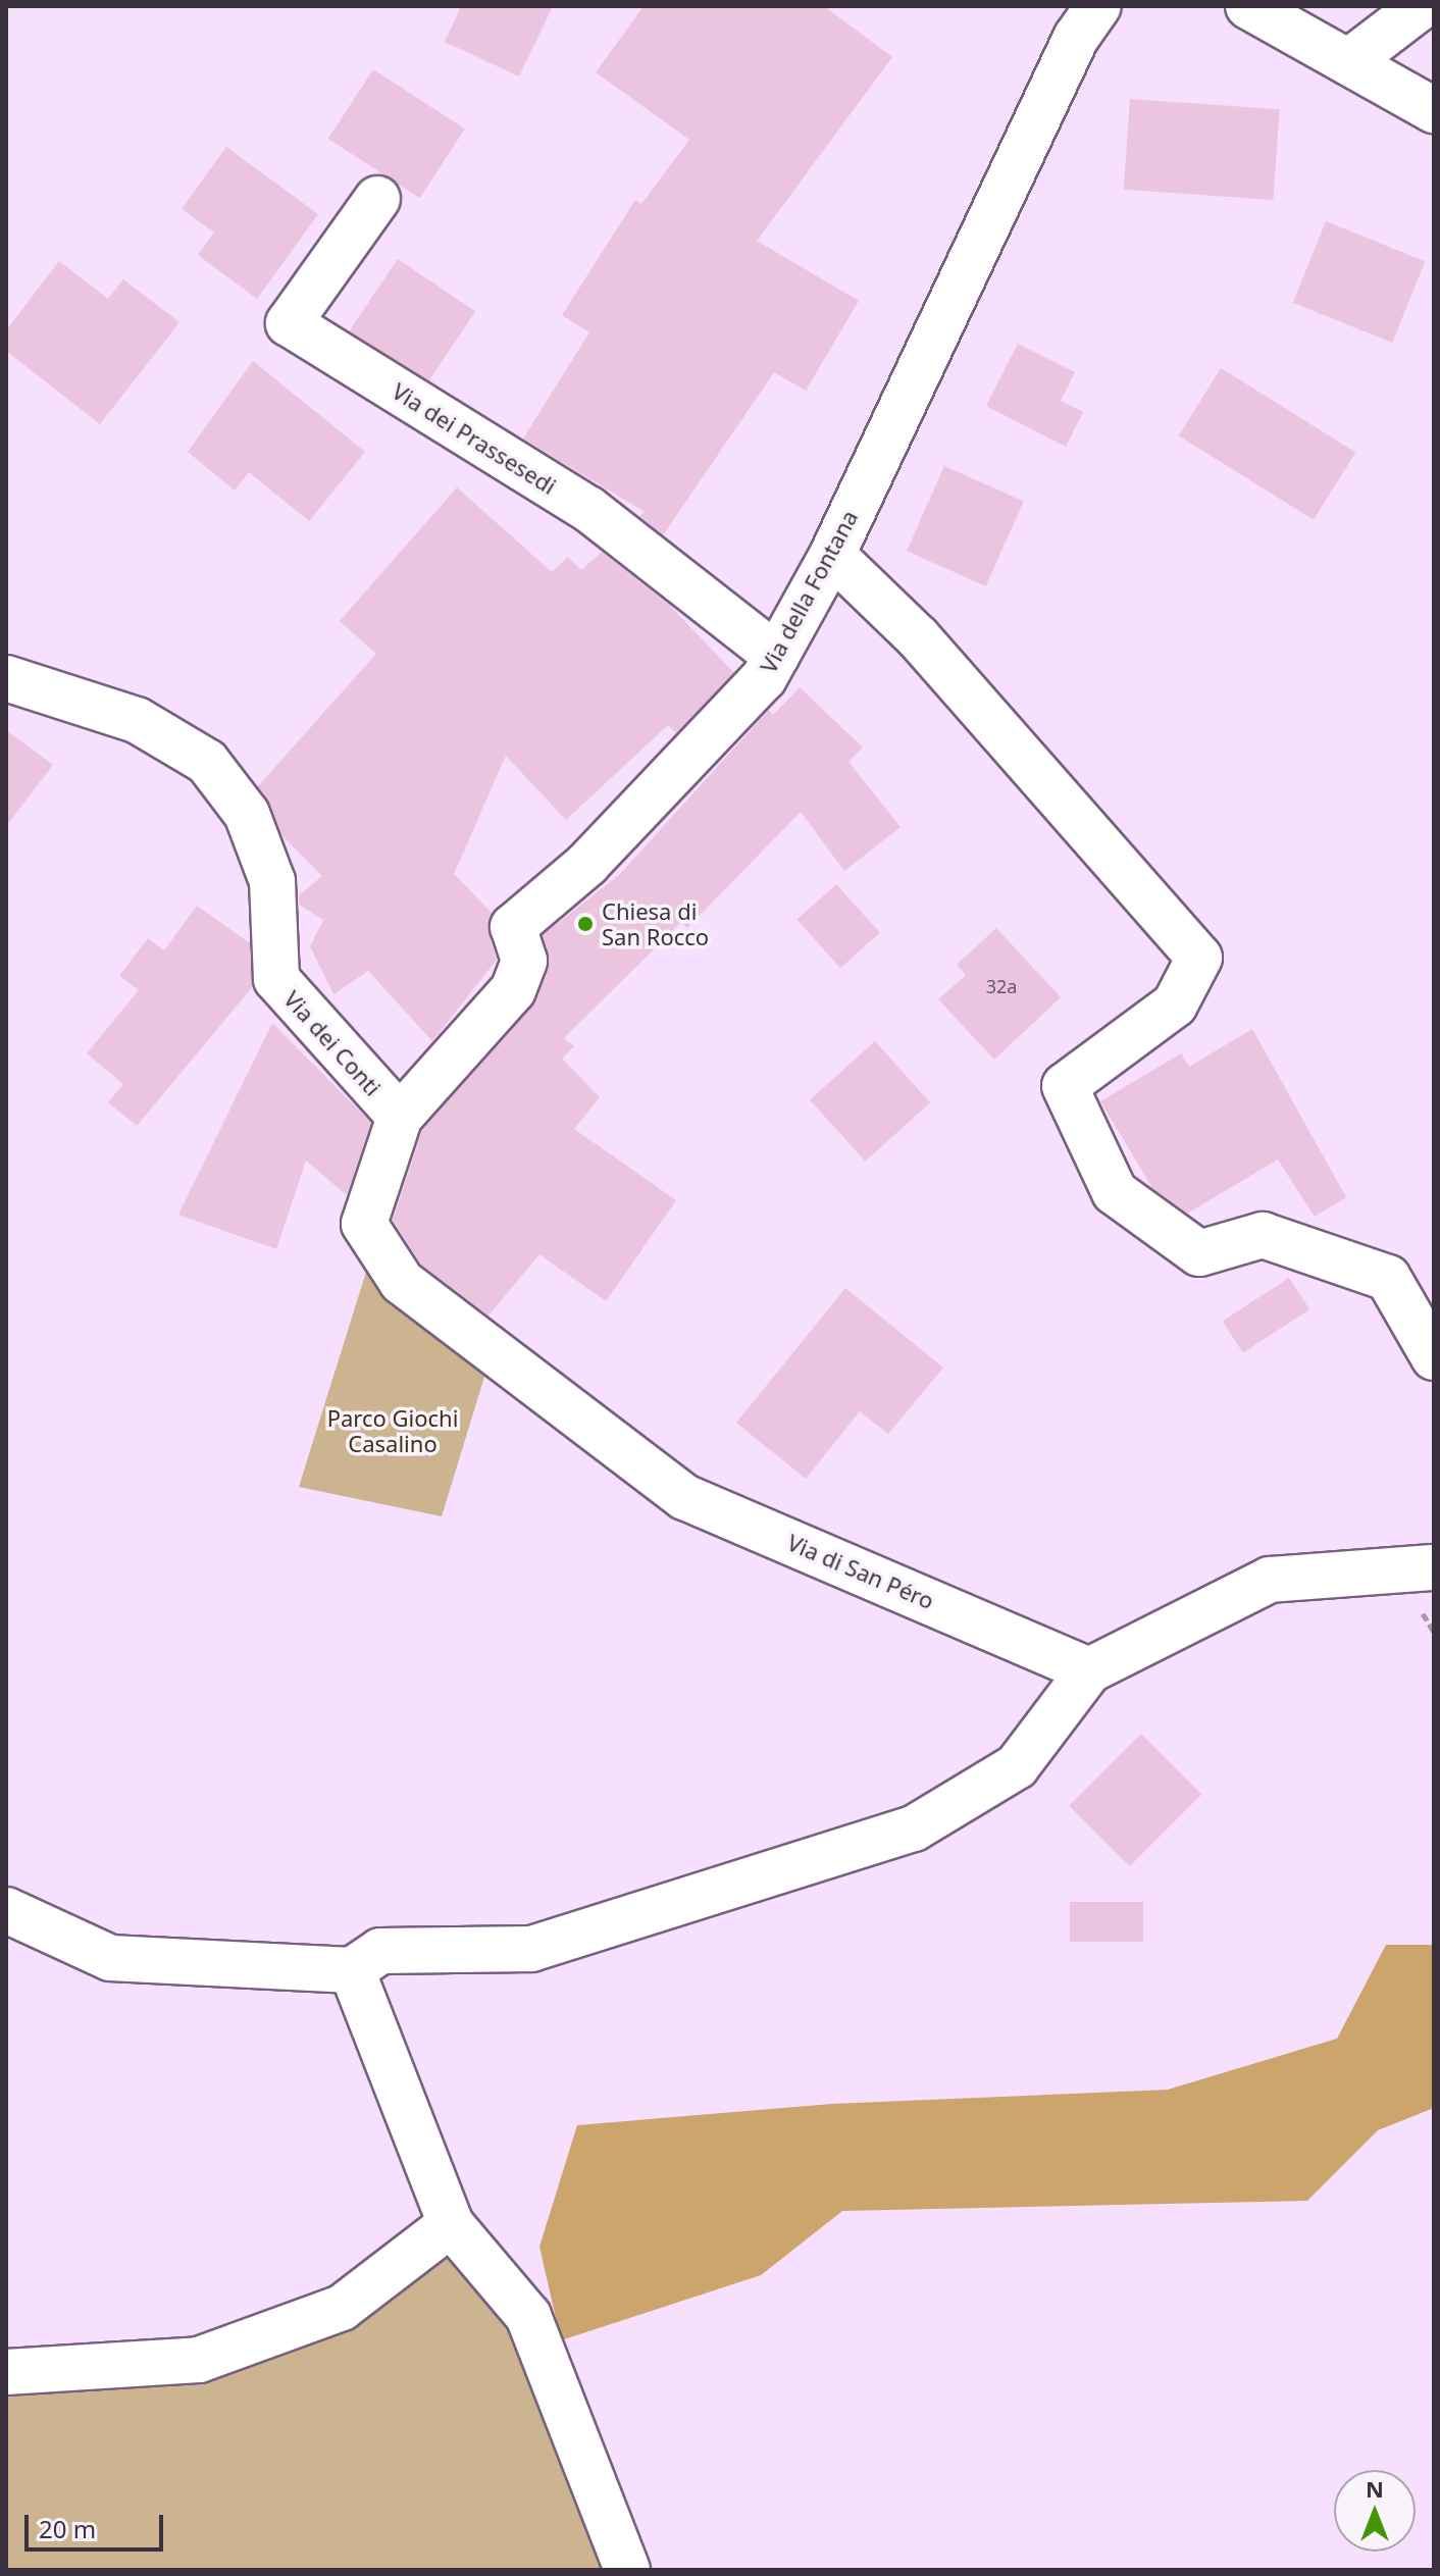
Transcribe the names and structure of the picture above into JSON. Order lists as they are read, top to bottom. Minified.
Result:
{"streets":{"street":["Via dei Prassesedi","Via della Fontana","Via dei Conti","Via di San Péro"]},"crossings":[["Via dei Prassesedi","Via della Fontana"],["Via della Fontana","Via dei Conti"],["Via della Fontana","Via di San Péro"]],"parks":["Parco Giochi Casalino"],"places":["Chiesa di San Rocco"],"house_numbers":["32a"],"scale_bar":"20 m","north":"top"}
